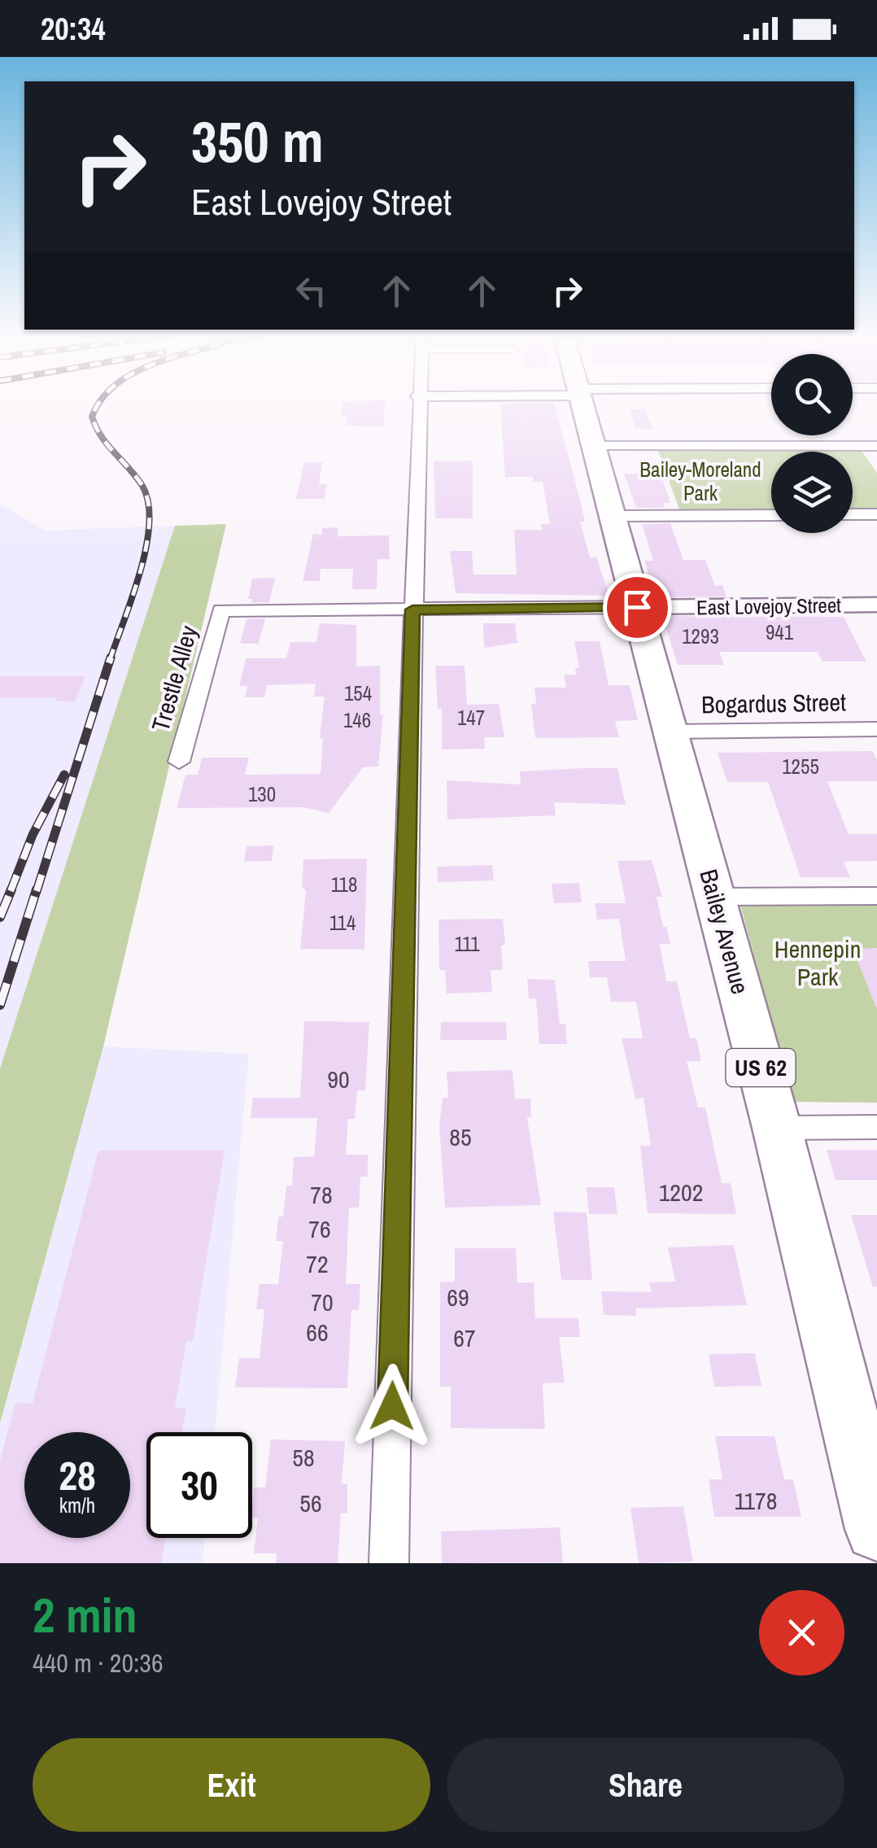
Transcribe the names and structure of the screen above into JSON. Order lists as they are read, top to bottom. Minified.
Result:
{"streets":{"main road":["Bailey Avenue","US 62"],"street":["East Lovejoy Street","Trestle Alley","Bogardus Street"]},"crossings":[["East Lovejoy Street","Trestle Alley"],["East Lovejoy Street","Bailey Avenue"],["Bogardus Street","Bailey Avenue"]],"parks":["Bailey-Moreland Park","Hennepin Park"],"house_numbers":["941","1293","154","147","146","1255","130","118","114","111","90","85","1202","78","76","72","69","70","66","67","58","1178","56"],"page":{"status":"20:34","turn":["350 m","East Lovejoy Street"],"speed":"28 km/h","limit":"30","heading":["2 min","440 m · 20:36"],"buttons":["Exit","Share"]}}
